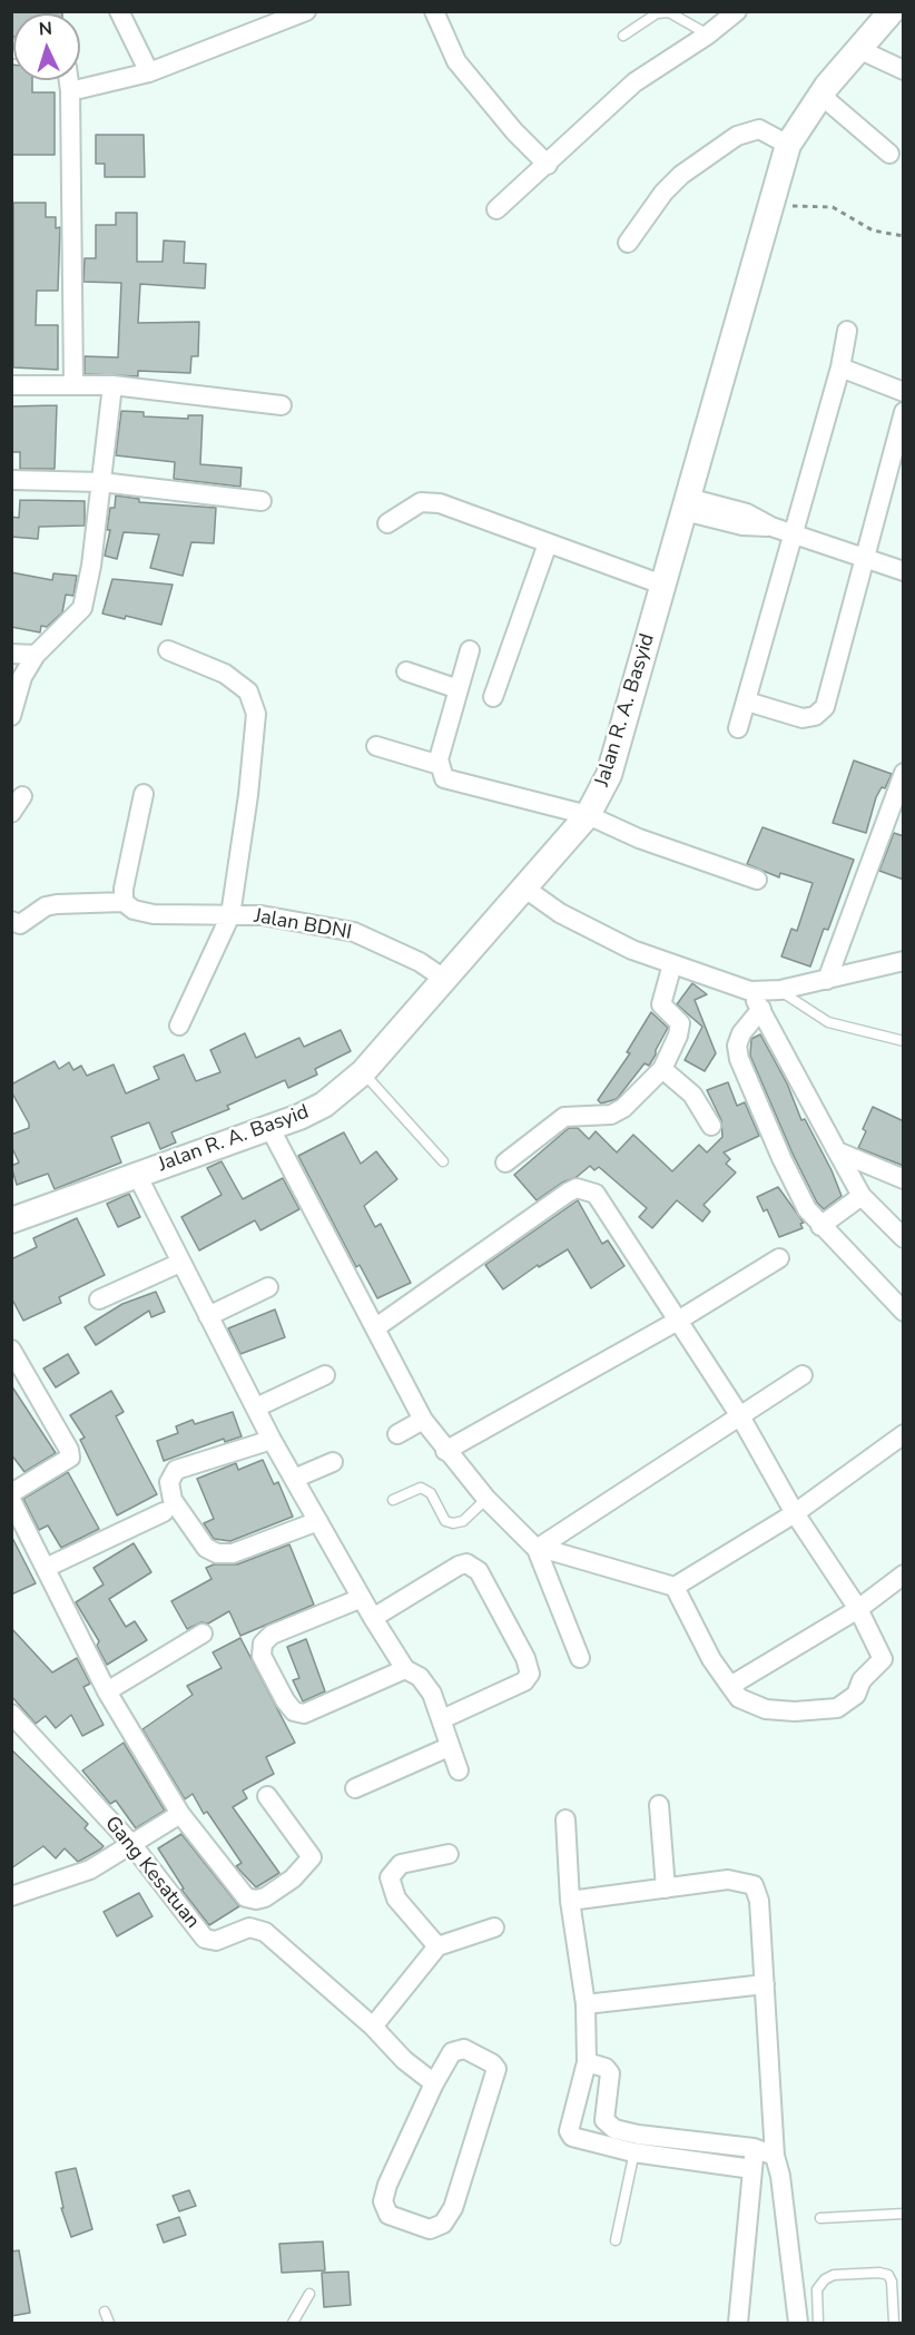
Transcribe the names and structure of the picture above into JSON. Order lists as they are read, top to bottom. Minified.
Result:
{"streets":{"main road":["Jalan R. A. Basyid"],"street":["Jalan BDNI","Gang Kesatuan"]},"crossings":[["Jalan R. A. Basyid","Jalan BDNI"]],"north":"top"}
